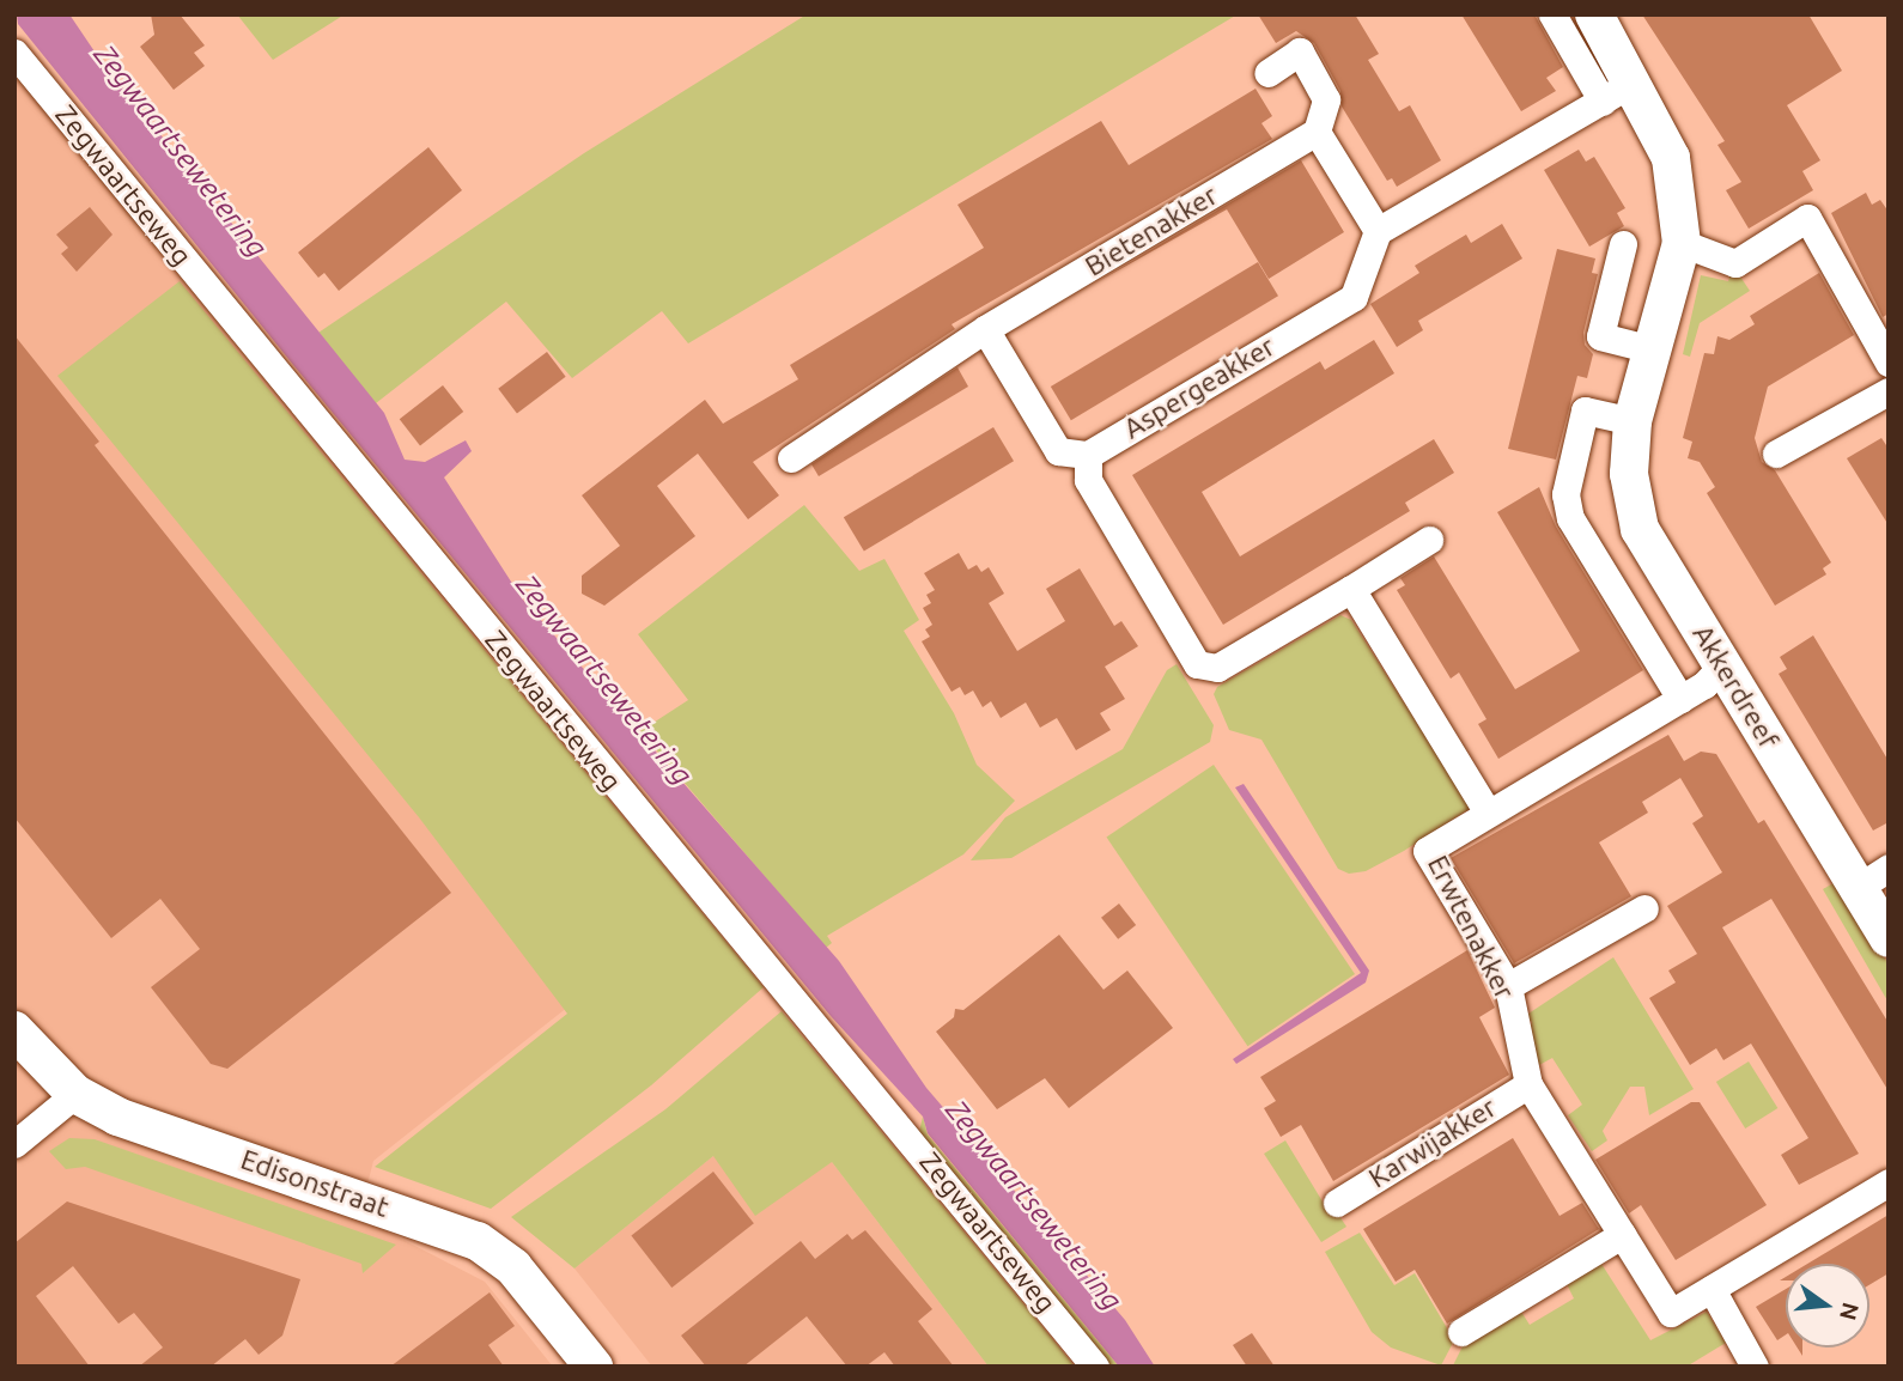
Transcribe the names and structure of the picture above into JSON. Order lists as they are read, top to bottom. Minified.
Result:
{"streets":{"street":["Zegwaartseweg","Bietenakker","Aspergeakker","Akkerdreef","Erwtenakker","Karwijakker","Edisonstraat"]},"crossings":[["Akkerdreef","Erwtenakker"],["Erwtenakker","Karwijakker"]],"water":["Zegwaartsewetering"],"north":"right"}
